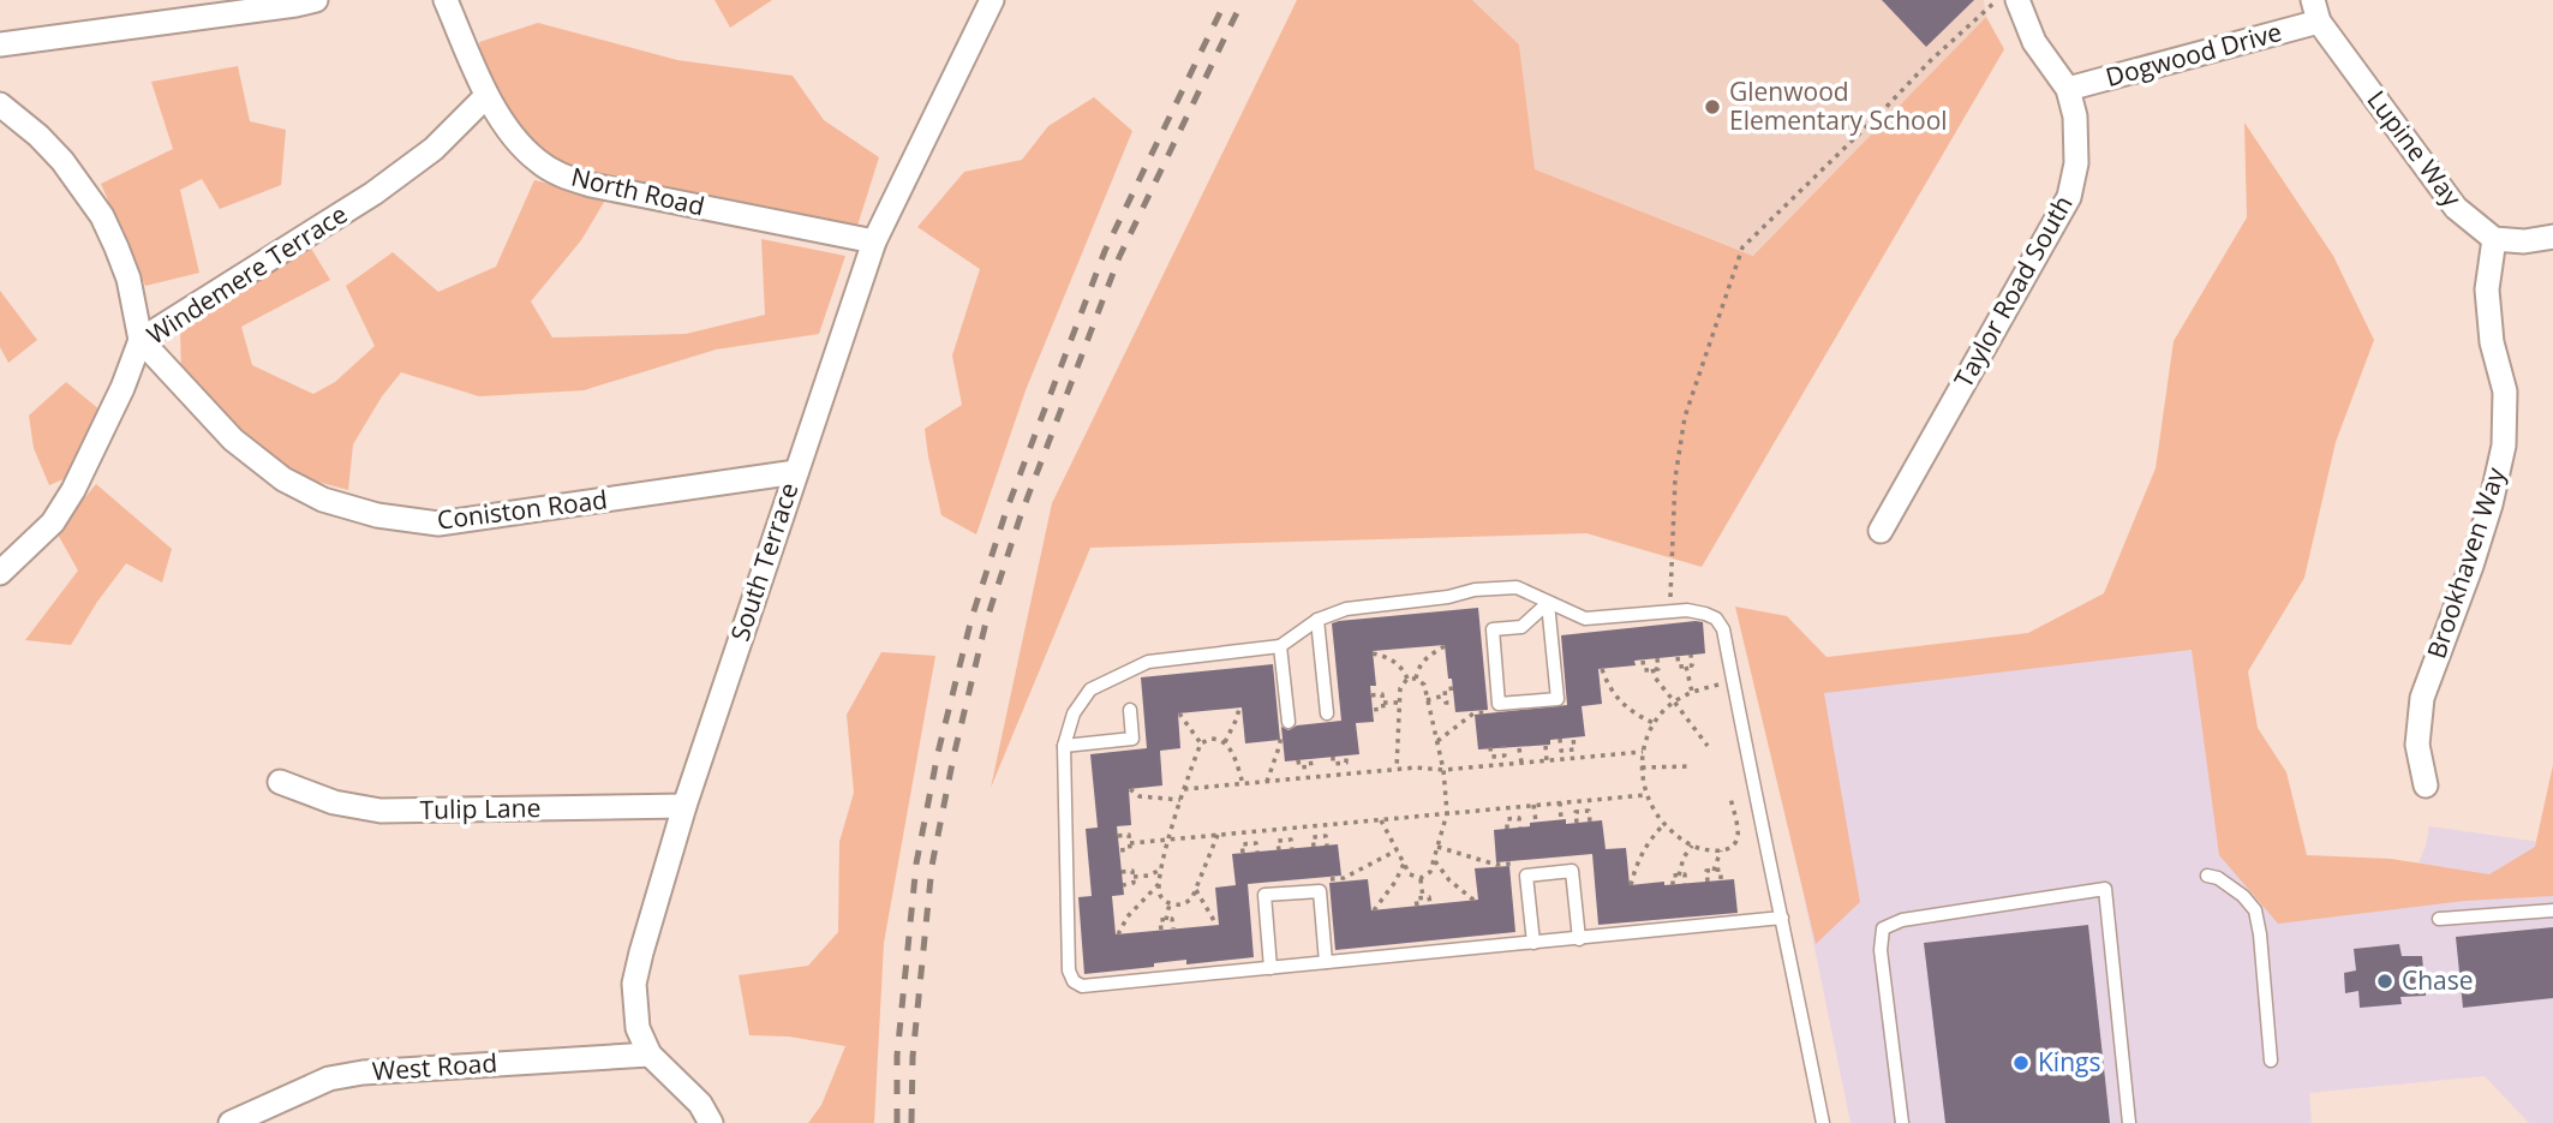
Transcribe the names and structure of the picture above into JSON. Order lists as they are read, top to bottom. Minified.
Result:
{"streets":{"street":["Dogwood Drive","Lupine Way","North Road","Windemere Terrace","Taylor Road South","Coniston Road","South Terrace","Brookhaven Way","Tulip Lane","West Road"]},"crossings":[["Dogwood Drive","Lupine Way"],["Dogwood Drive","Taylor Road South"],["Lupine Way","Brookhaven Way"],["North Road","Windemere Terrace"],["North Road","South Terrace"],["Windemere Terrace","Coniston Road"],["Coniston Road","South Terrace"],["South Terrace","Tulip Lane"],["South Terrace","West Road"]],"places":["Glenwood Elementary School","Chase","Kings"]}
